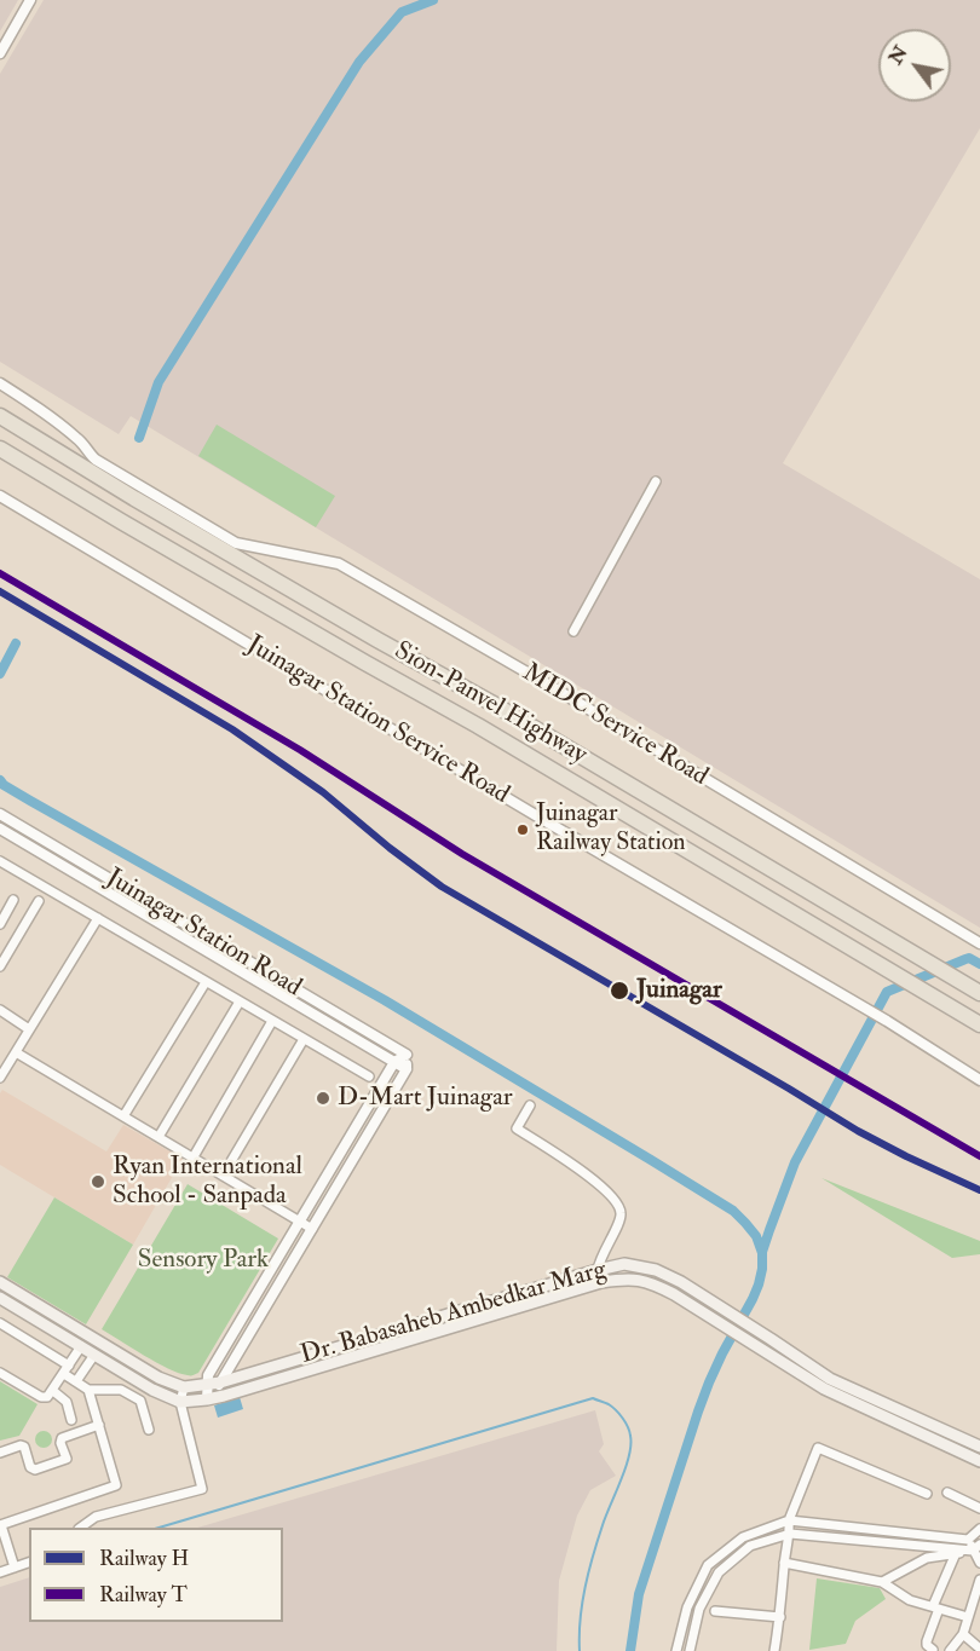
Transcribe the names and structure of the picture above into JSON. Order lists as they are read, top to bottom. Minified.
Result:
{"streets":{"highway":["Sion-Panvel Highway"],"main road":["Dr. Babasaheb Ambedkar Marg"],"street":["Juinagar Station Service Road","MIDC Service Road","Juinagar Station Road"]},"crossings":[["Sion-Panvel Highway","MIDC Service Road"]],"parks":["Sensory Park"],"places":["Juinagar Railway Station","Juinagar","D-Mart Juinagar","Ryan International School - Sanpada"],"lines":["rail line T","rail line H"],"legend":["Railway H","Railway T"],"north":"top left"}
